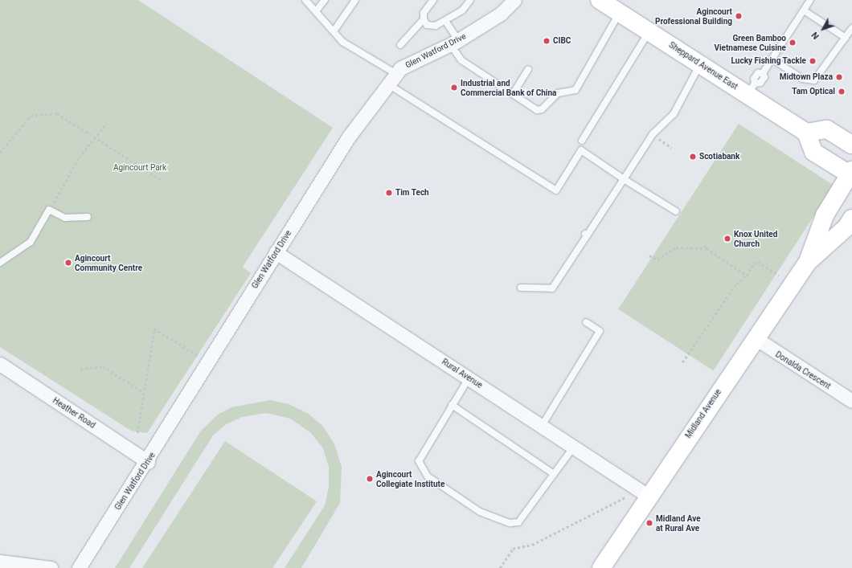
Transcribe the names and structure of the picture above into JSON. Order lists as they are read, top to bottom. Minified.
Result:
{"streets":{"main road":["Sheppard Avenue East","Midland Avenue"],"street":["Glen Watford Drive","Donalda Crescent","Rural Avenue","Heather Road"]},"crossings":[["Glen Watford Drive","Rural Avenue"],["Glen Watford Drive","Heather Road"],["Donalda Crescent","Midland Avenue"],["Rural Avenue","Midland Avenue"]],"parks":["Agincourt Park"],"places":["Agincourt Professional Building","CIBC","Green Bamboo Vietnamese Cuisine","Lucky Fishing Tackle","Midtown Plaza","Industrial and Commercial Bank of China","Tam Optical","Scotiabank","Tim Tech","Knox United Church","Agincourt Community Centre","Agincourt Collegiate Institute","Midland Ave at Rural Ave"],"north":"bottom left"}
